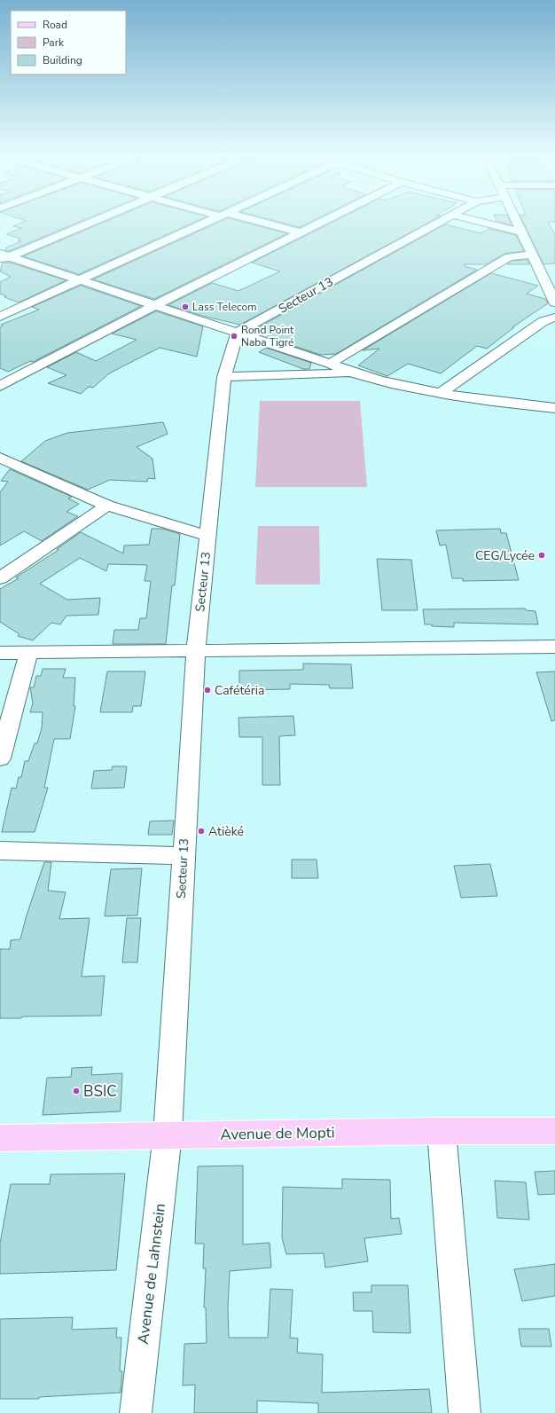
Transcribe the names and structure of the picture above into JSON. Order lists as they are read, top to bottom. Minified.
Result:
{"streets":{"main road":["Avenue de Mopti"],"street":["Secteur 13","Avenue de Lahnstein"]},"crossings":[["Secteur 13","Avenue de Mopti"],["Secteur 13","Avenue de Lahnstein"],["Avenue de Mopti","Avenue de Lahnstein"]],"places":["Lass Telecom","Rond Point Naba Tigré","CEG/Lycée","Cafétéria","Atièké","BSIC"],"legend":["Road","Park","Building"]}
